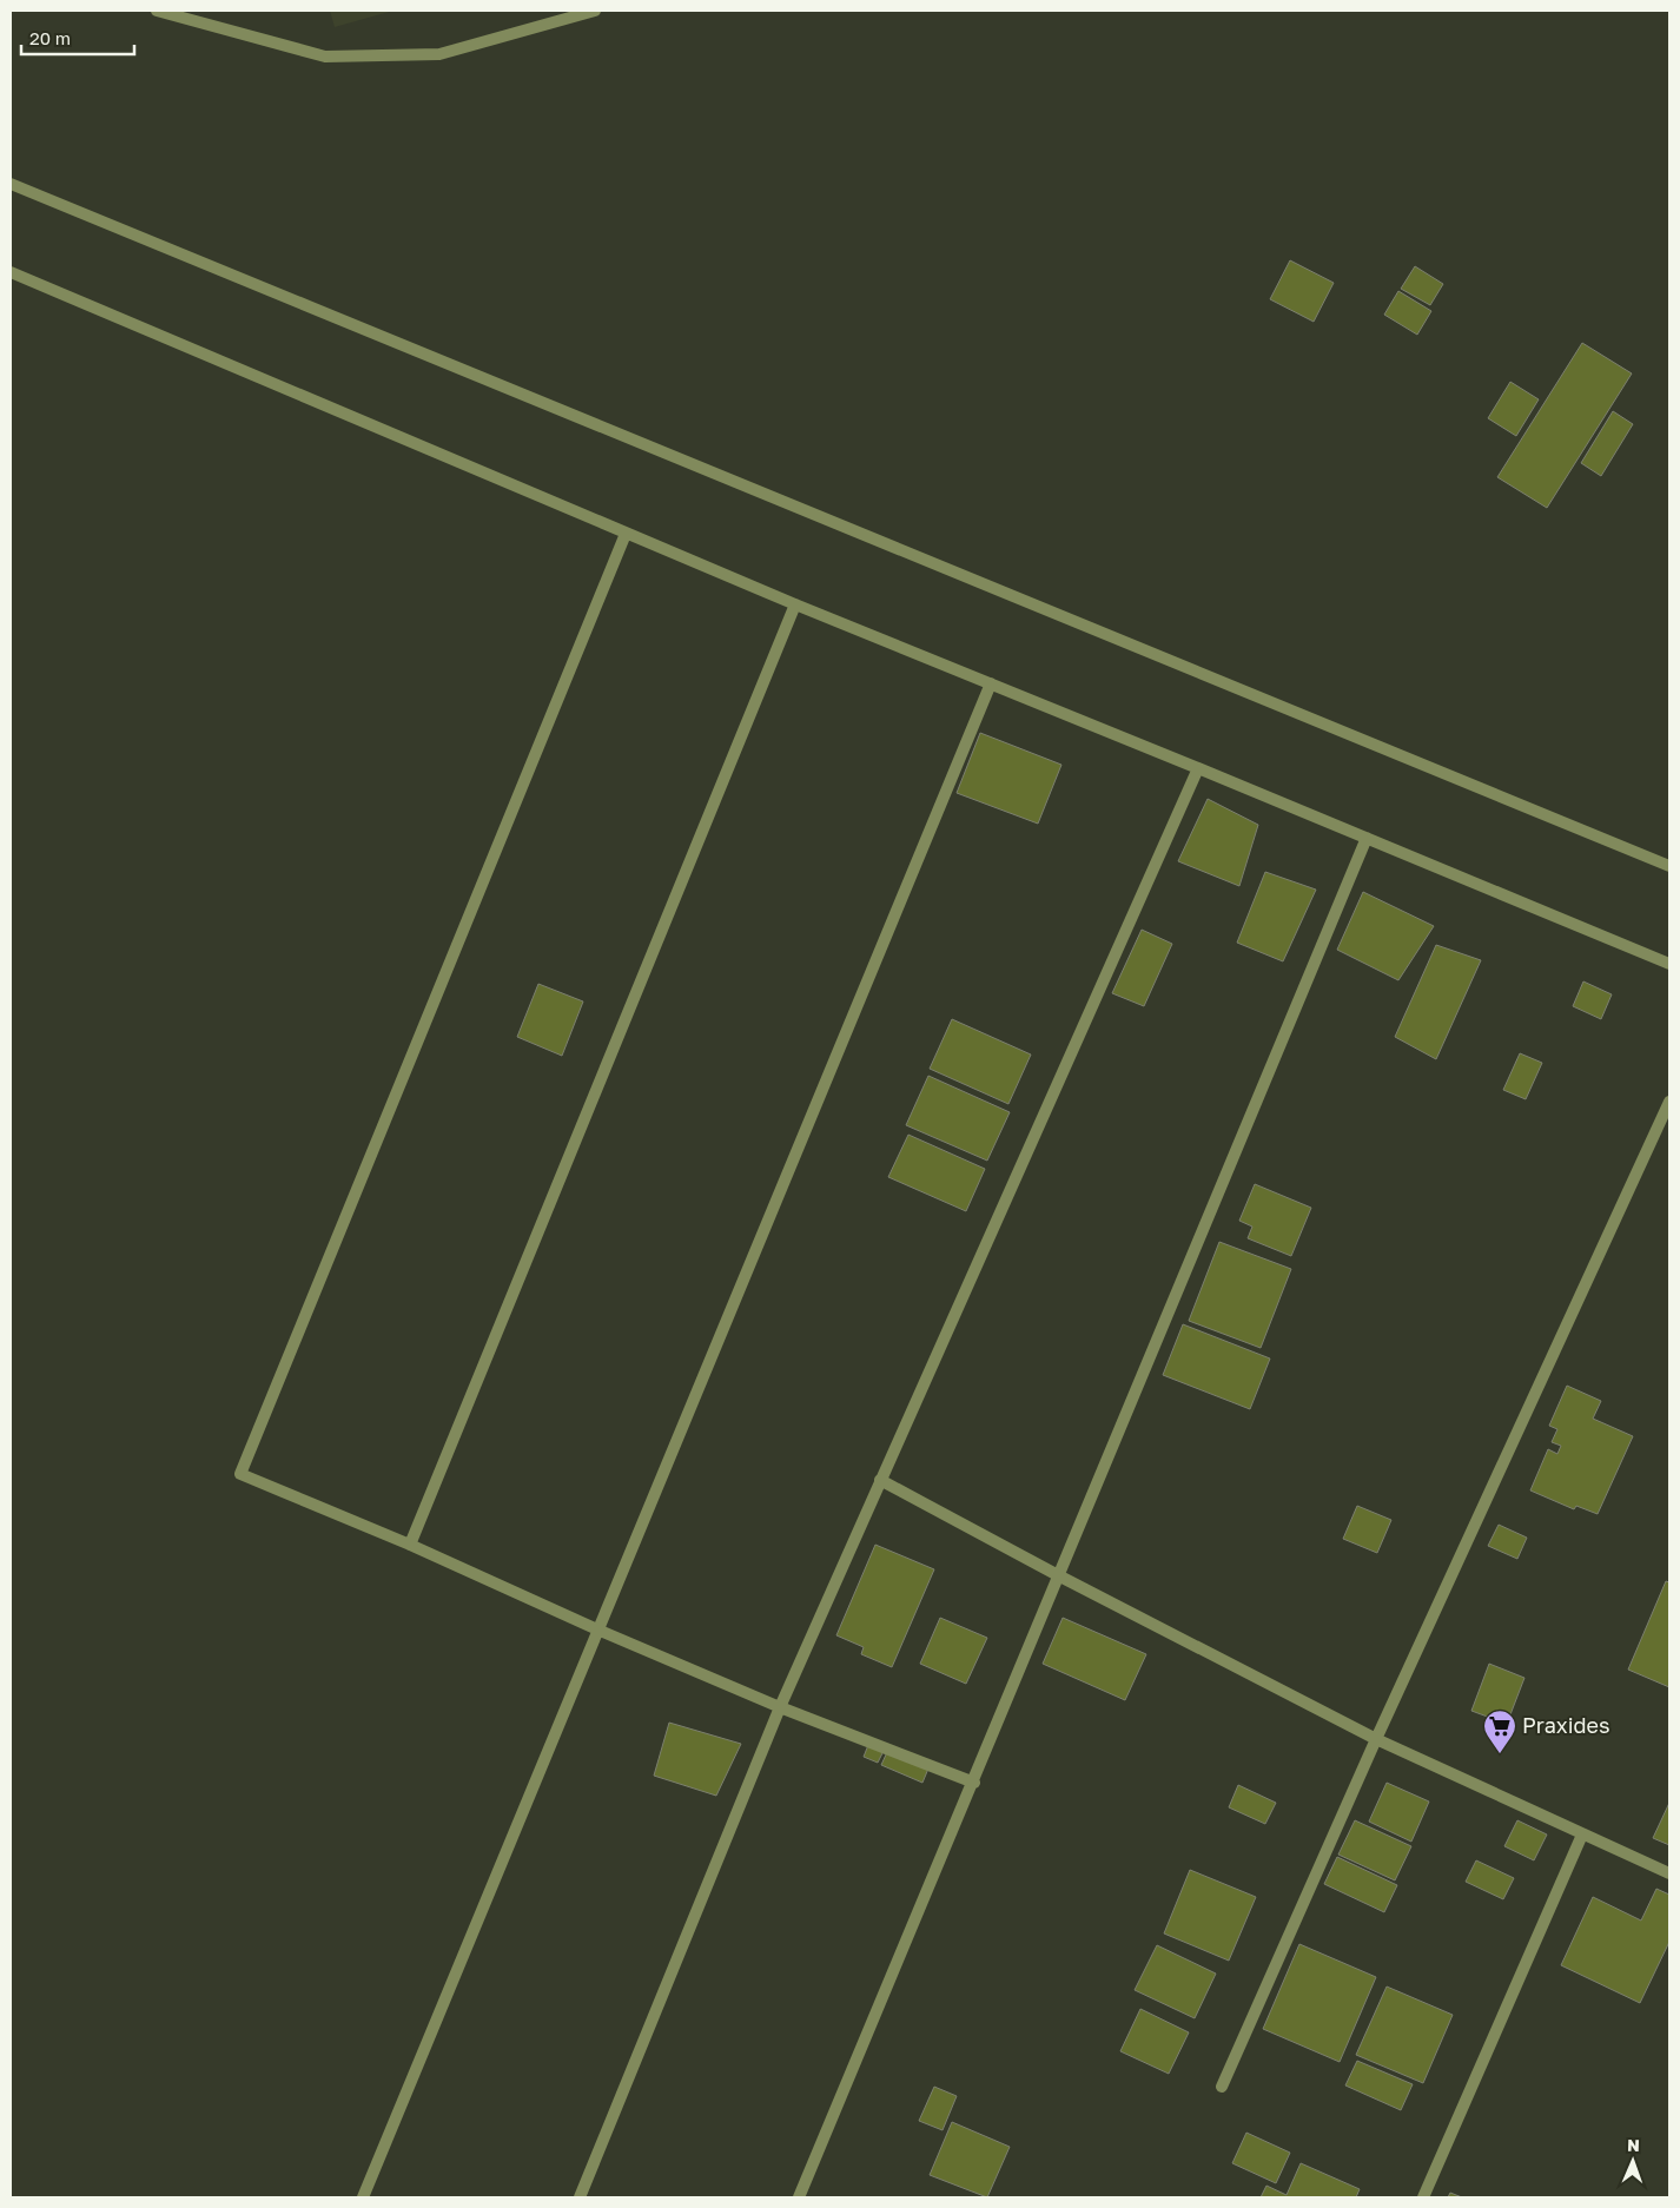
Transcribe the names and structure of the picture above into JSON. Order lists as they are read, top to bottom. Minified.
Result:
{"places":{"supermarket":["Praxides"]},"scale_bar":"20 m","north":"top"}
